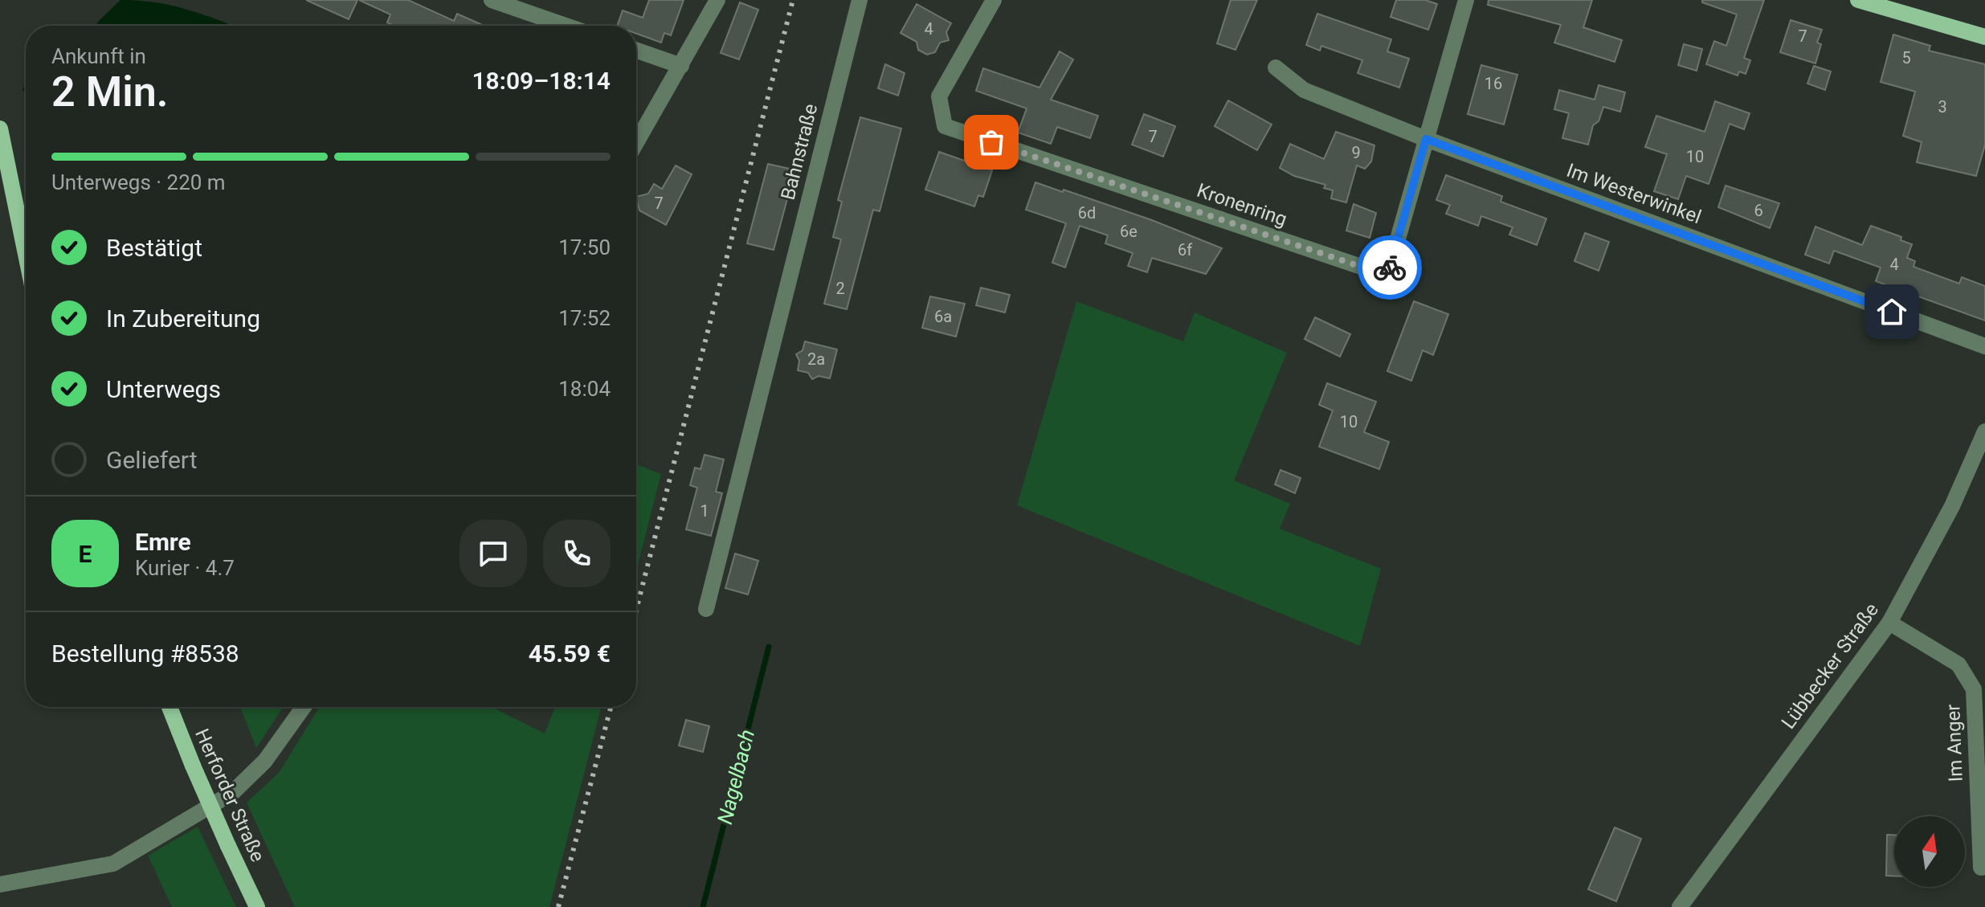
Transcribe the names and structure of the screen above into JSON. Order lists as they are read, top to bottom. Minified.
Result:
{"streets":{"main road":["Herforder Straße"],"street":["Bahnstraße","Im Westerwinkel","Kronenring","Lübbecker Straße","Im Anger"]},"crossings":[["Im Westerwinkel","Kronenring"],["Lübbecker Straße","Im Anger"]],"water":["Nagelbach"],"house_numbers":["4","7","5","16","3","7","9","10","7","6","6d","6e","6f","4","2","6a","2a","10","1"],"north":"top","page":{"heading":["2 Min.","Ankunft in","18:09–18:14"],"panel":["Emre","Kurier · 4.7","Bestellung #8538","45.59 €"],"bar":"Unterwegs · 220 m","list":[["Bestätigt","17:50"],["In Zubereitung","17:52"],["Unterwegs","18:04"],"Geliefert"],"round":"E"}}
